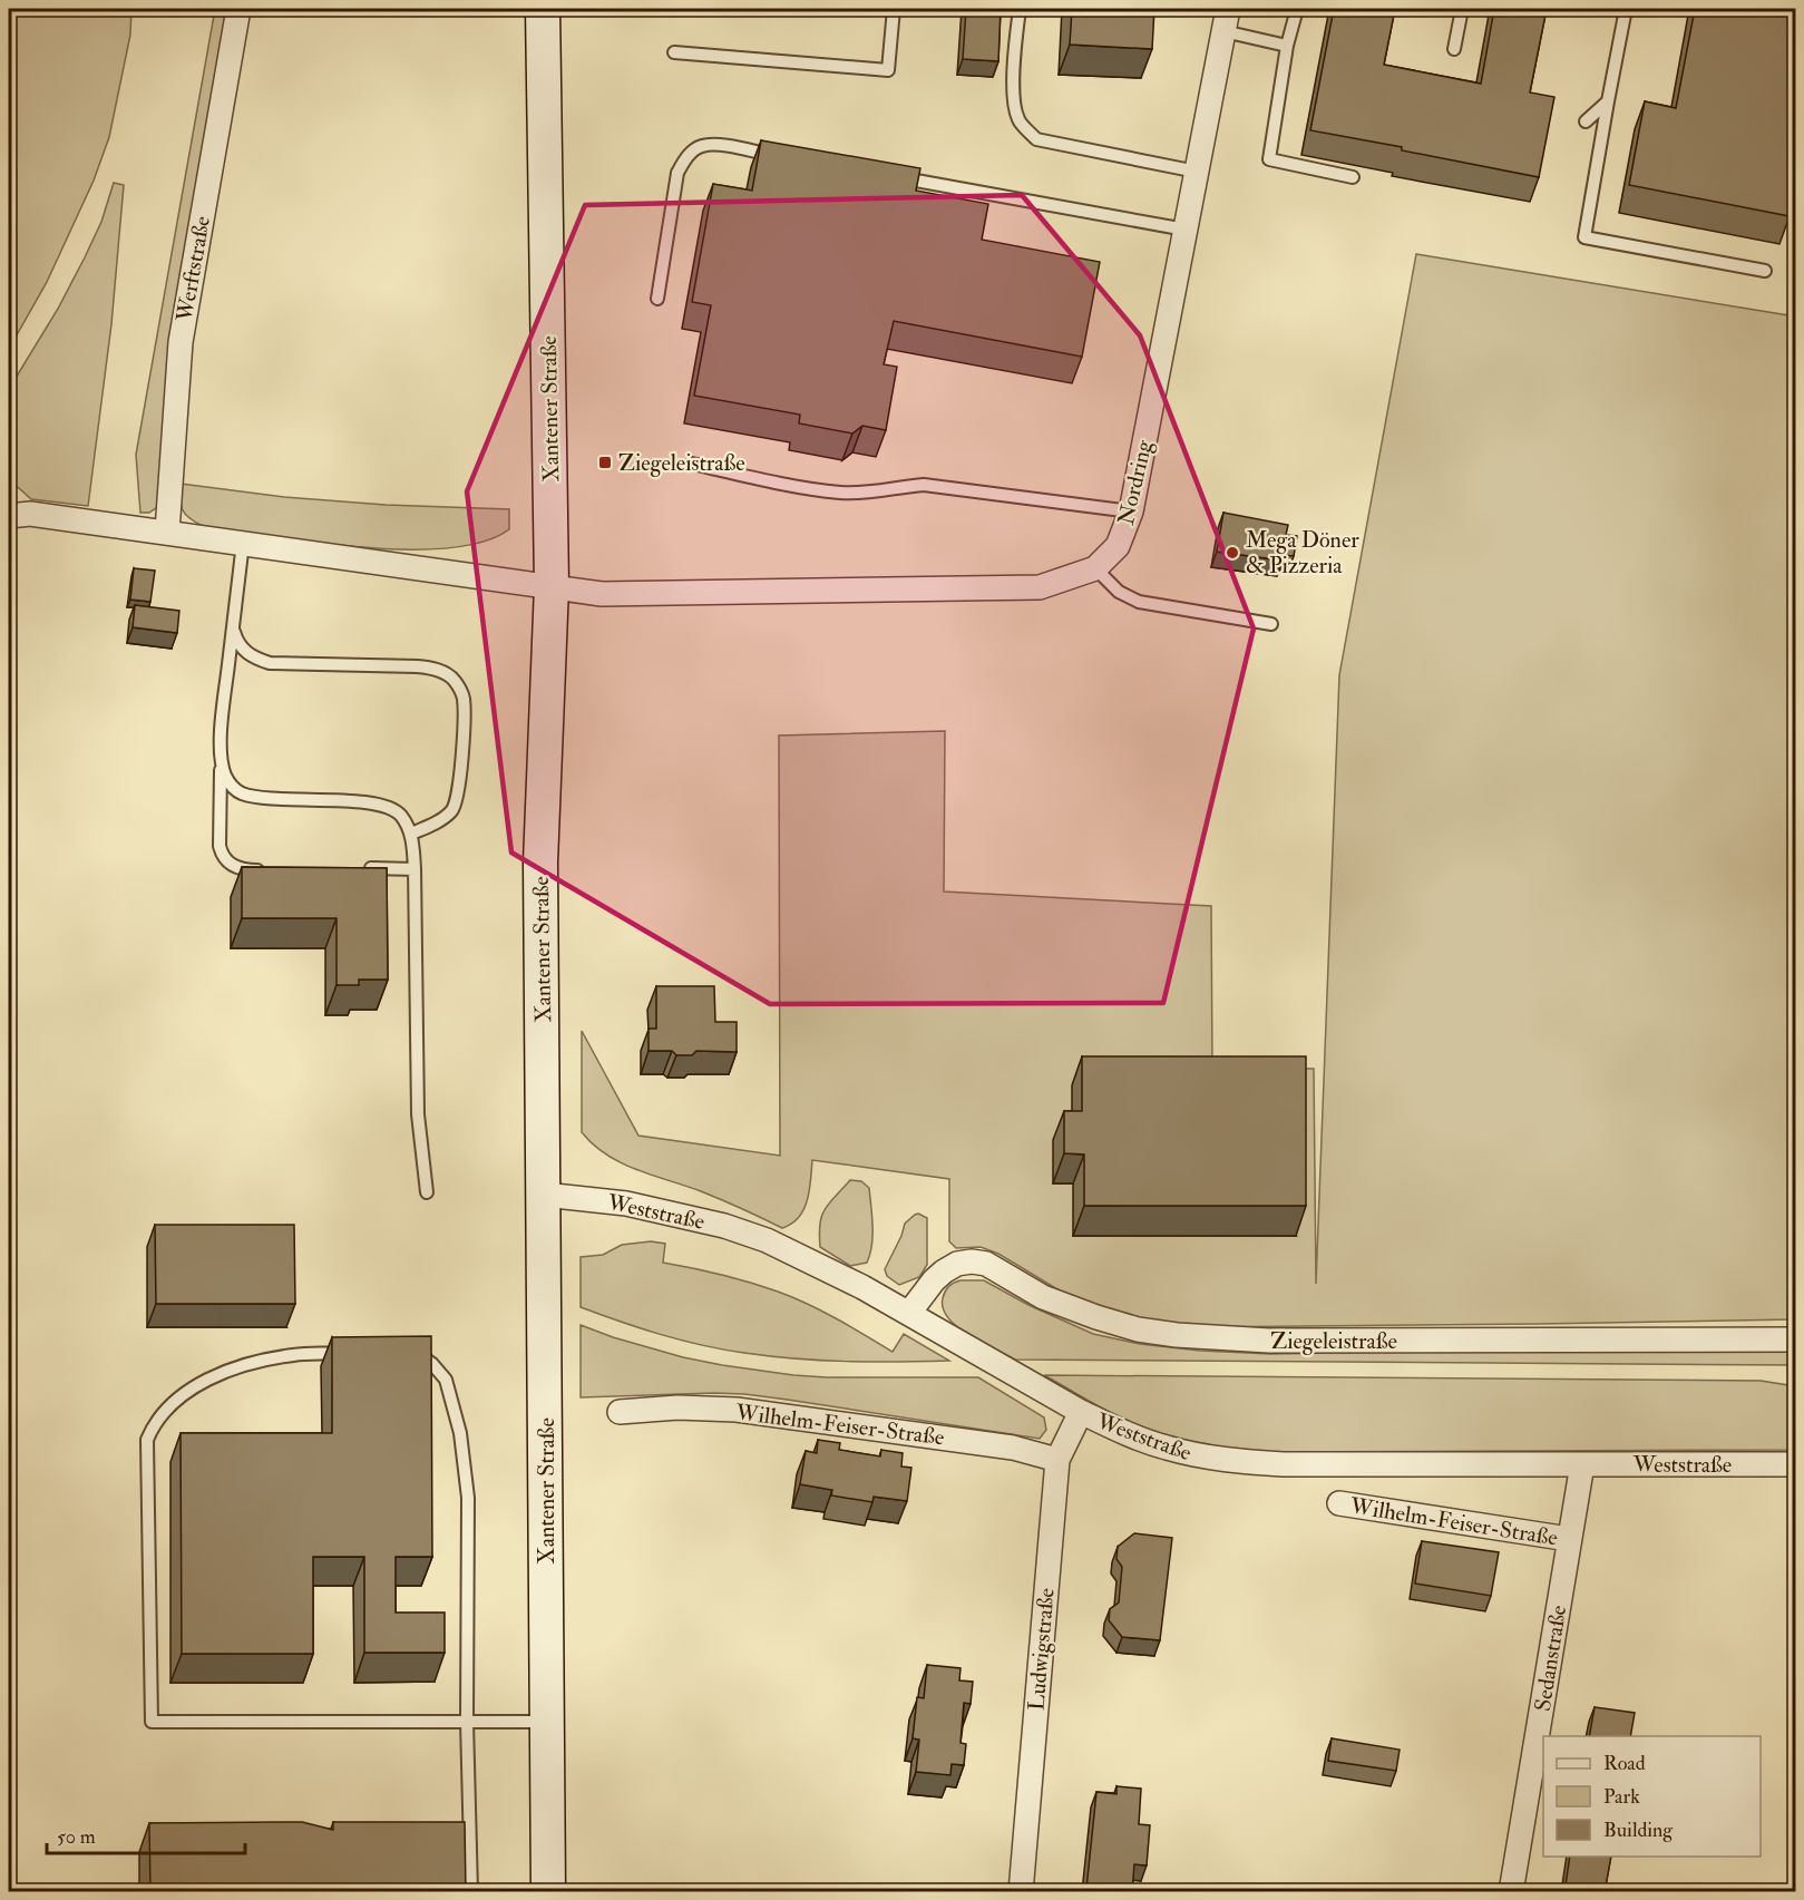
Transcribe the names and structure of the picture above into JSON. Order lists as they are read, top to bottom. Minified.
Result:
{"streets":{"main road":["Xantener Straße"],"street":["Werftstraße","Nordring","Weststraße","Ziegeleistraße","Wilhelm-Feiser-Straße","Ludwigstraße","Sedanstraße"]},"crossings":[["Xantener Straße","Nordring"],["Xantener Straße","Weststraße"],["Weststraße","Ziegeleistraße"],["Weststraße","Ludwigstraße"],["Weststraße","Sedanstraße"],["Wilhelm-Feiser-Straße","Ludwigstraße"],["Wilhelm-Feiser-Straße","Sedanstraße"]],"places":{"transit":["Ziegeleistraße"],"other":["Mega Döner & Pizzeria"]},"legend":["Road","Park","Building"],"scale_bar":"50 m"}
